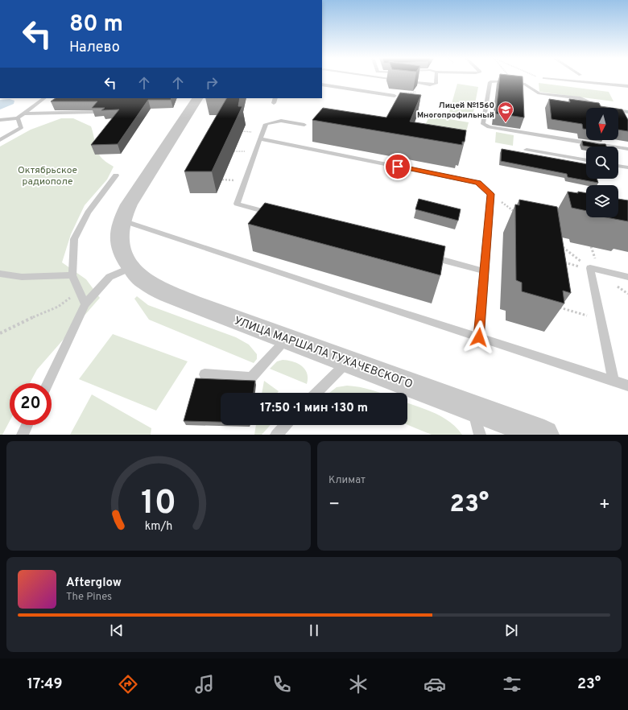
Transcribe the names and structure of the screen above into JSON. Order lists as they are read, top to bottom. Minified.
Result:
{"streets":{"street":["УЛИЦА МАРШАЛА ТУХАЧЕВСКОГО"]},"parks":["Октябрьское радиополе"],"places":{"school or university":["Лицей №1560 Многопрофильный"]},"north":"bottom","page":{"turn":["80 m","Налево"],"limit":"20","trip":"17:50 · 1 мин · 130 m","tile":"Климат","heat":["−","23°","+"],"song":["Afterglow","The Pines"],"tabs":["17:49","23°"],"gauge":["10","km/h"]}}
